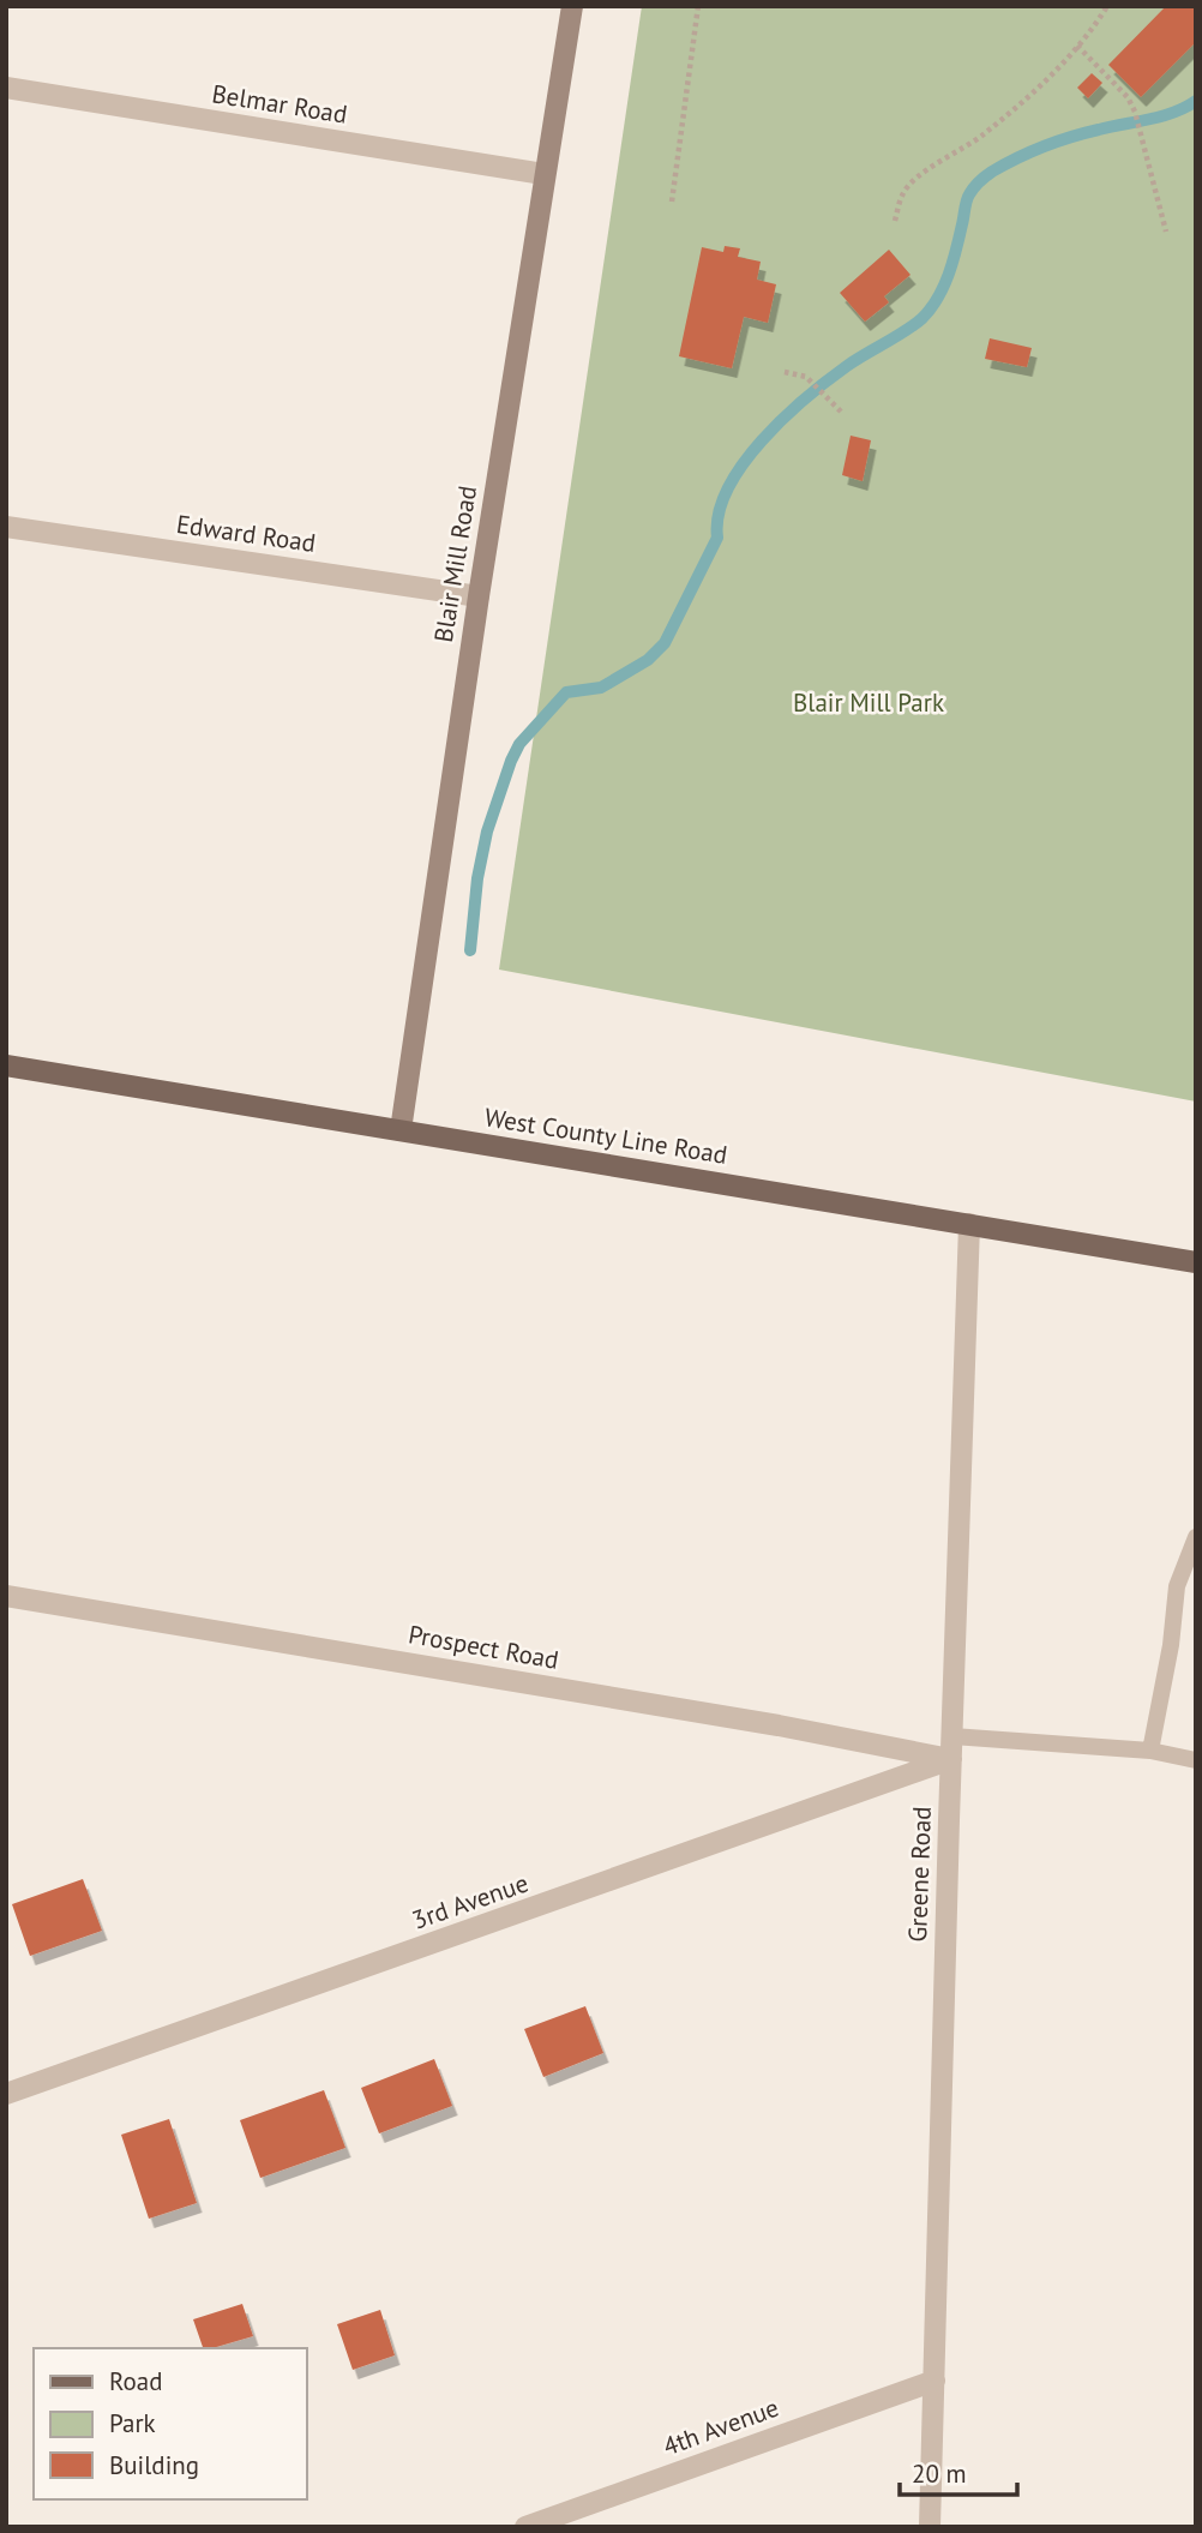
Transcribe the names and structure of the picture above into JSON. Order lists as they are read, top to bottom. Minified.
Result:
{"streets":{"main road":["Blair Mill Road","West County Line Road"],"street":["Belmar Road","Edward Road","Prospect Road","Greene Road","3rd Avenue","4th Avenue"]},"crossings":[["Belmar Road","Blair Mill Road"],["Edward Road","Blair Mill Road"],["Blair Mill Road","West County Line Road"],["West County Line Road","Greene Road"],["Prospect Road","Greene Road"],["Prospect Road","3rd Avenue"],["Greene Road","3rd Avenue"],["Greene Road","4th Avenue"]],"parks":["Blair Mill Park"],"legend":["Road","Park","Building"],"scale_bar":"20 m"}
